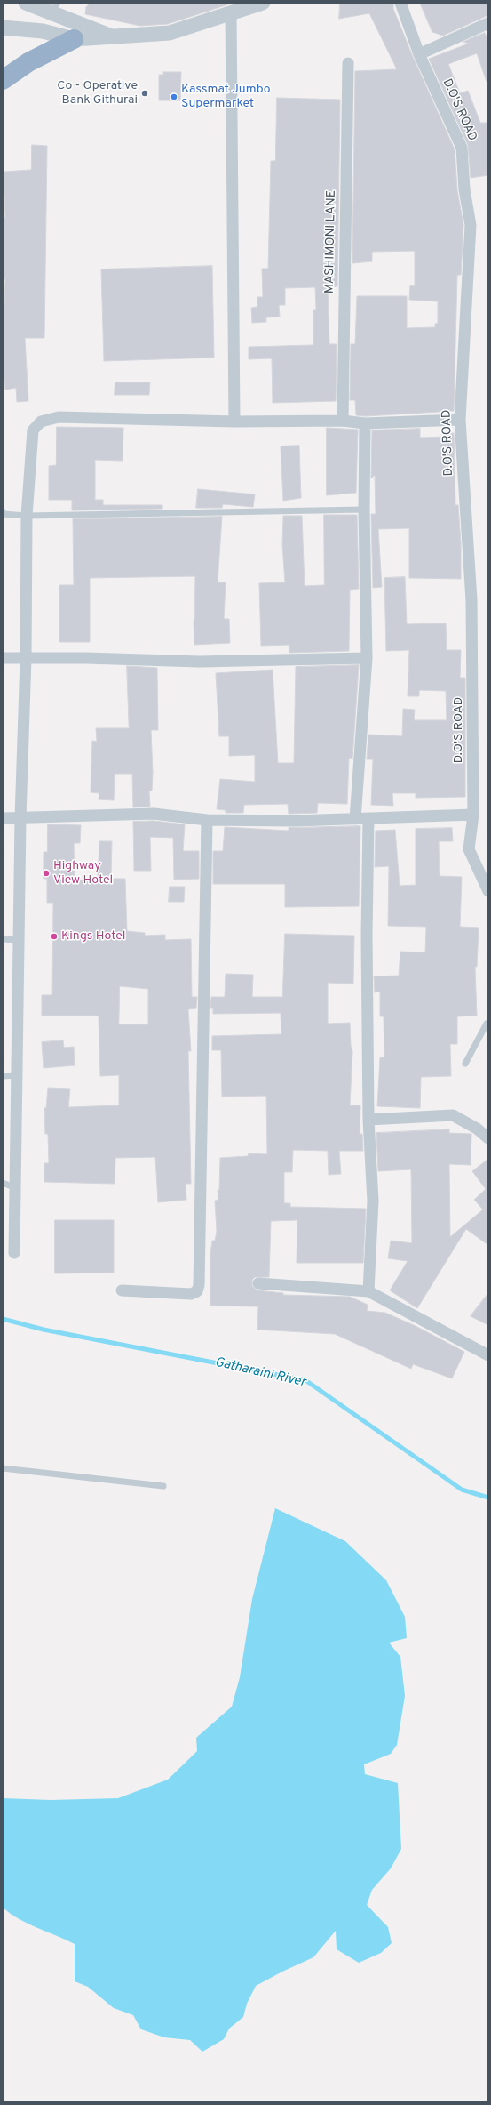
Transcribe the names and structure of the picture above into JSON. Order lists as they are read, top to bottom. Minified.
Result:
{"streets":{"street":["D.O'S ROAD","MASHIMONI LANE"]},"water":["Gatharaini River"],"places":["Co - Operative Bank Githurai","Kassmat Jumbo Supermarket","Highway View Hotel","Kings Hotel"]}
